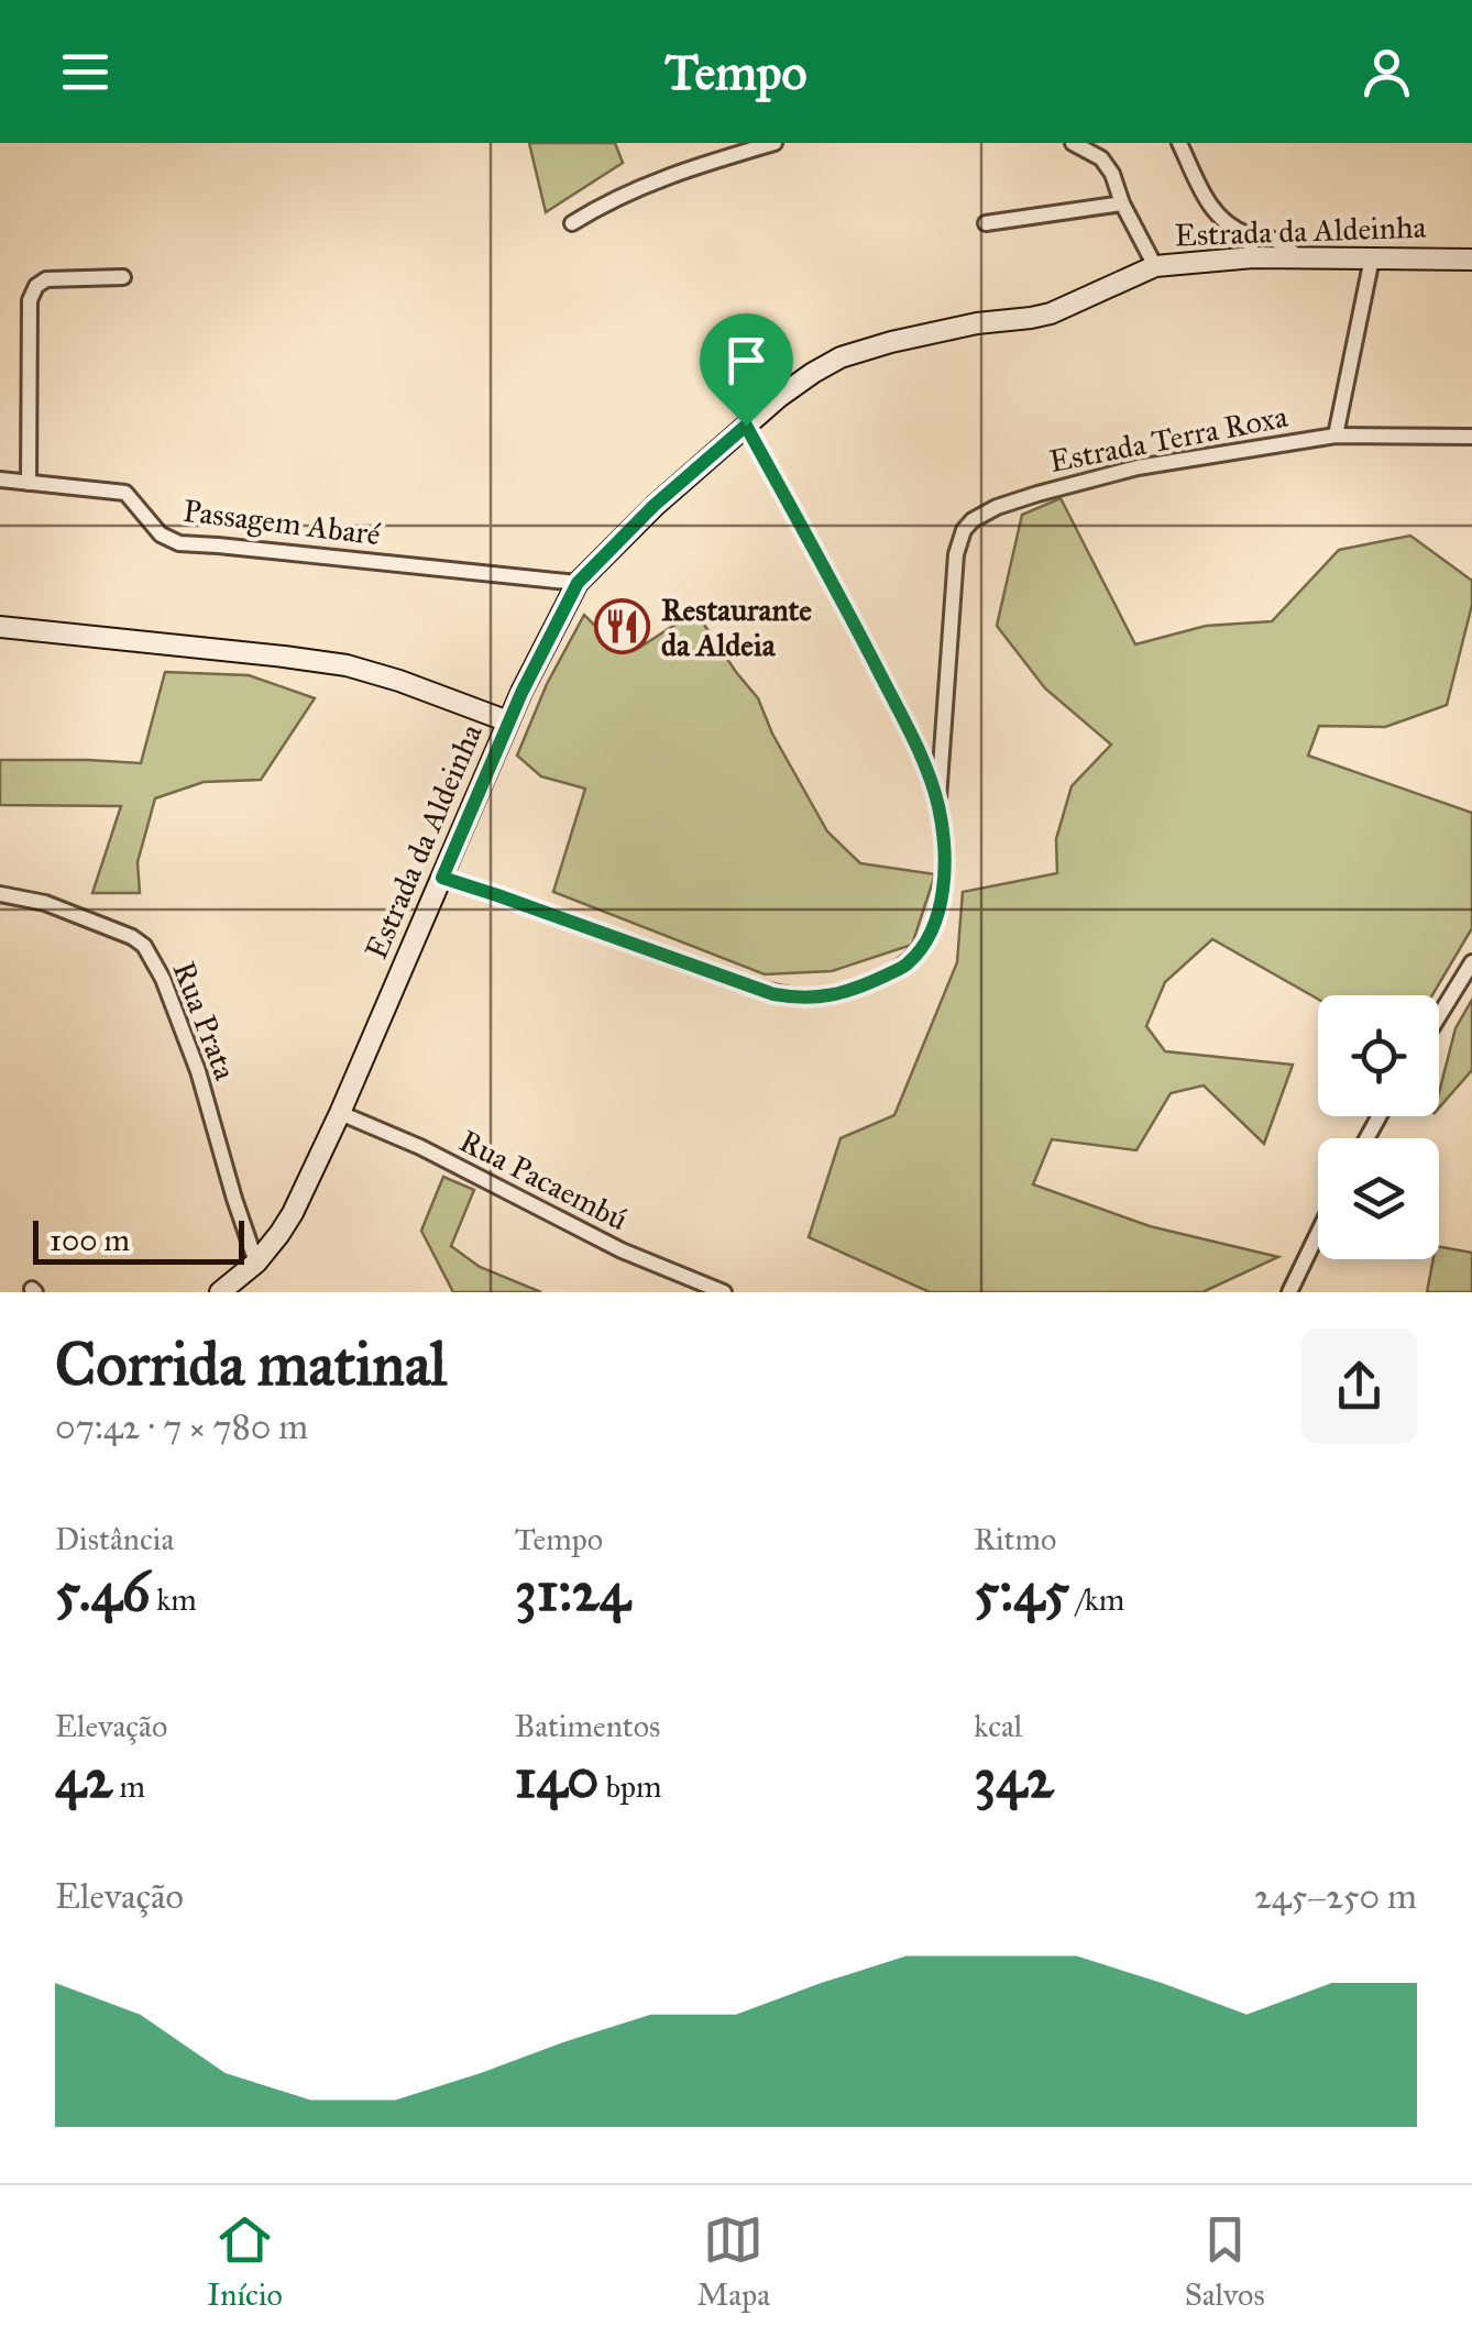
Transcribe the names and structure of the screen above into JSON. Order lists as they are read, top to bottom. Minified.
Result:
{"streets":{"street":["Estrada da Aldeinha","Estrada Terra Roxa","Passagem Abaré","Rua Prata","Rua Pacaembú"]},"crossings":[["Estrada da Aldeinha","Passagem Abaré"],["Estrada da Aldeinha","Rua Prata"],["Estrada da Aldeinha","Rua Pacaembú"]],"places":{"restaurant":["Restaurante da Aldeia"]},"scale_bar":"100 m","page":{"header":"Tempo","scale":"100 m","heading":["Corrida matinal","07:42 · 7 × 780 m"],"stats":[["Distância","5.46 km"],["Tempo","31:24"],["Ritmo","5:45 /km"],["Elevação","42 m"],["Batimentos","140 bpm"],["kcal","342"]],"chart":["Elevação","245–250 m"],"tabs":["Início","Mapa","Salvos"]}}
